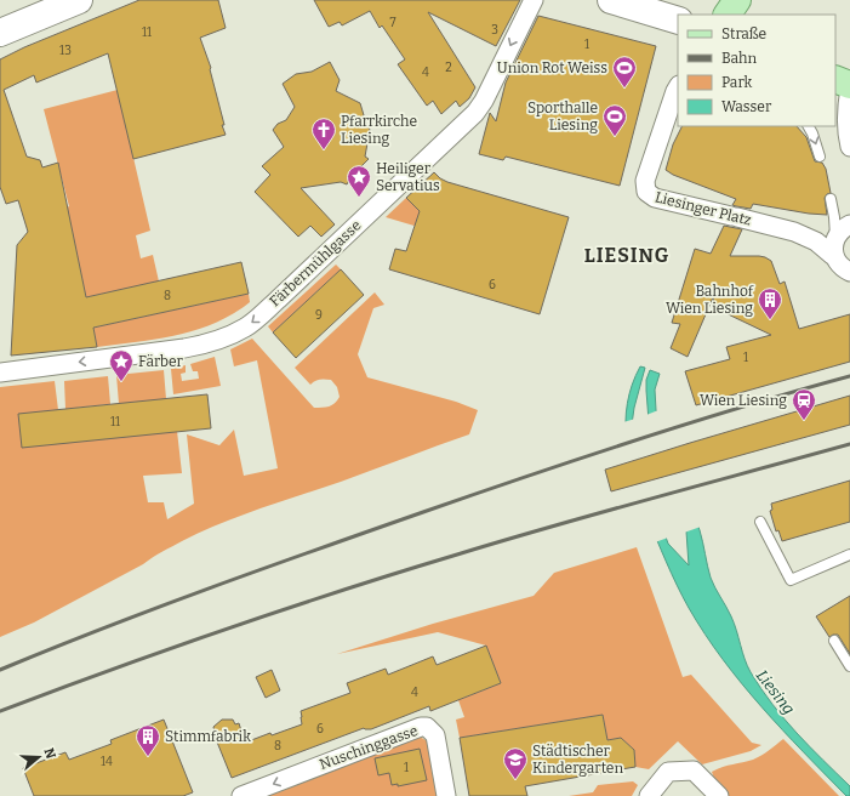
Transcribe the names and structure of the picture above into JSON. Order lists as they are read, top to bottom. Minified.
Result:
{"streets":{"street":["Liesinger Platz","Färbermühlgasse","Nuschinggasse"]},"one_way":["Färbermühlgasse"],"districts":["LIESING"],"water":["Liesing"],"places":{"sports":["Union Rot Weiss","Sporthalle Liesing"],"church":["Pfarrkirche Liesing"],"place":["Heiliger Servatius","Färber"],"building":["Bahnhof Wien Liesing","Stimmfabrik"],"station":["Wien Liesing"],"school or university":["Städtischer Kindergarten"]},"house_numbers":["7","3","11","1","13","2","4","6","8","9","1","11","4","6","8","14","1"],"legend":["Straße","Bahn","Park","Wasser"],"north":"right"}
